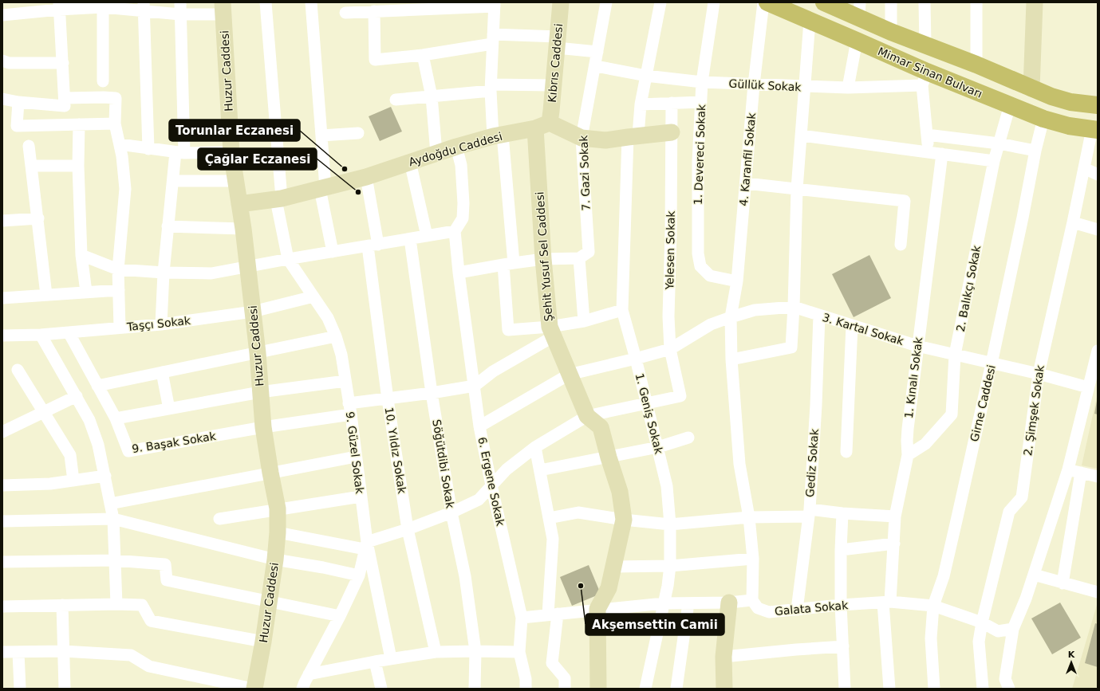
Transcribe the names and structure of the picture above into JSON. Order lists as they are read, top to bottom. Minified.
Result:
{"streets":{"main road":["Kıbrıs Caddesi","Huzur Caddesi","Mimar Sinan Bulvarı","Aydoğdu Caddesi","Şehit Yusuf Sel Caddesi"],"street":["Güllük Sokak","1. Devereci Sokak","4. Karanfil Sokak","7. Gazi Sokak","Yelesen Sokak","2. Balıkçı Sokak","Taşçı Sokak","3. Kartal Sokak","1. Kınalı Sokak","Girne Caddesi","2. Şimşek Sokak","1. Geniş Sokak","9. Başak Sokak","10. Yıldız Sokak","9. Güzel Sokak","Gediz Sokak","Söğütdibi Sokak","6. Ergene Sokak","Galata Sokak"]},"crossings":[["Kıbrıs Caddesi","Aydoğdu Caddesi"],["Kıbrıs Caddesi","Şehit Yusuf Sel Caddesi"],["Huzur Caddesi","Aydoğdu Caddesi"],["Huzur Caddesi","Taşçı Sokak"],["Huzur Caddesi","9. Başak Sokak"],["Mimar Sinan Bulvarı","Güllük Sokak"],["Mimar Sinan Bulvarı","2. Balıkçı Sokak"],["Mimar Sinan Bulvarı","Girne Caddesi"],["Mimar Sinan Bulvarı","2. Şimşek Sokak"],["Güllük Sokak","1. Devereci Sokak"],["Güllük Sokak","4. Karanfil Sokak"],["Güllük Sokak","7. Gazi Sokak"],["Güllük Sokak","1. Geniş Sokak"],["Aydoğdu Caddesi","Şehit Yusuf Sel Caddesi"],["Aydoğdu Caddesi","10. Yıldız Sokak"],["1. Devereci Sokak","4. Karanfil Sokak"],["4. Karanfil Sokak","3. Kartal Sokak"],["4. Karanfil Sokak","Galata Sokak"],["Yelesen Sokak","3. Kartal Sokak"],["Yelesen Sokak","1. Geniş Sokak"],["Şehit Yusuf Sel Caddesi","3. Kartal Sokak"],["2. Balıkçı Sokak","3. Kartal Sokak"],["2. Balıkçı Sokak","1. Kınalı Sokak"],["Taşçı Sokak","9. Başak Sokak"],["Taşçı Sokak","9. Güzel Sokak"],["3. Kartal Sokak","1. Kınalı Sokak"],["3. Kartal Sokak","Girne Caddesi"],["3. Kartal Sokak","2. Şimşek Sokak"],["3. Kartal Sokak","1. Geniş Sokak"],["3. Kartal Sokak","Gediz Sokak"],["3. Kartal Sokak","6. Ergene Sokak"],["1. Kınalı Sokak","Galata Sokak"],["Girne Caddesi","Galata Sokak"],["2. Şimşek Sokak","Galata Sokak"],["9. Başak Sokak","10. Yıldız Sokak"],["9. Başak Sokak","9. Güzel Sokak"],["9. Başak Sokak","Söğütdibi Sokak"],["9. Başak Sokak","6. Ergene Sokak"],["Gediz Sokak","Galata Sokak"]],"places":["Torunlar Eczanesi","Çağlar Eczanesi","Akşemsettin Camii"],"north":"top"}
